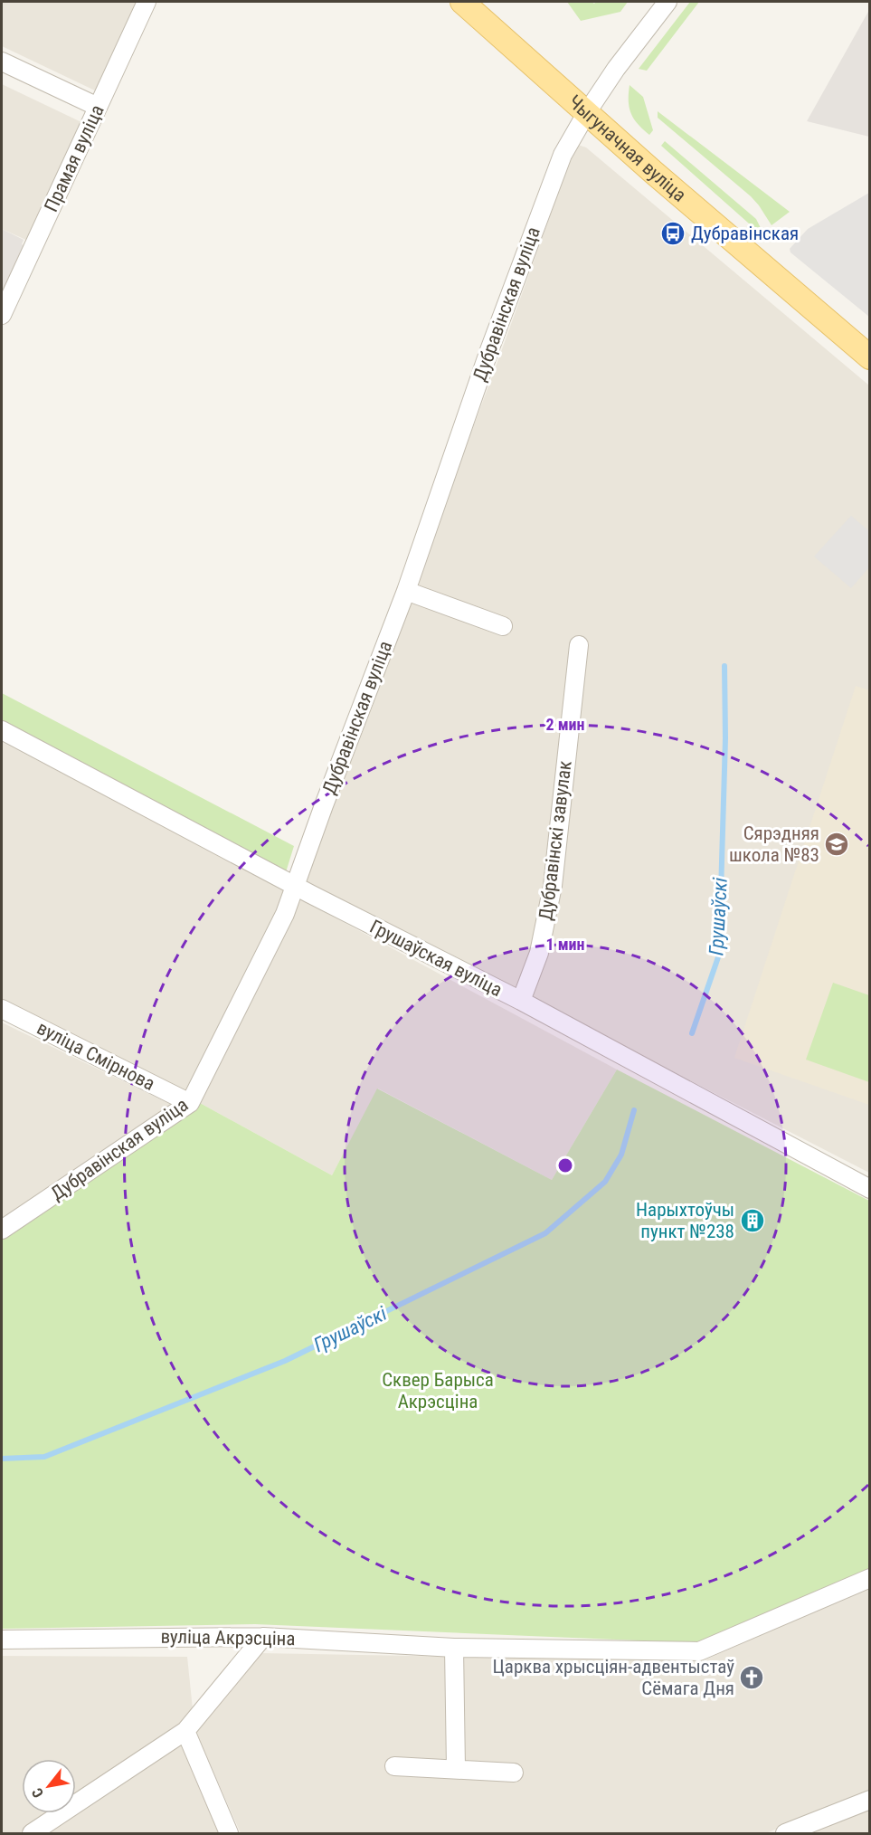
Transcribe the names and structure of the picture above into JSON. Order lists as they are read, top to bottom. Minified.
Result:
{"streets":{"main road":["Чыгуначная вуліца"],"street":["Прамая вуліца","Дубравінская вуліца","Дубравінскі завулак","Грушаўская вуліца","вуліца Смірнова","вуліца Акрэсціна"]},"crossings":[["Чыгуначная вуліца","Дубравінская вуліца"],["Дубравінская вуліца","Грушаўская вуліца"],["Дубравінская вуліца","вуліца Смірнова"],["Дубравінскі завулак","Грушаўская вуліца"]],"water":["Грушаўскі"],"parks":["Сквер Барыса Акрэсціна"],"places":{"bus stop":["Дубравінская"],"school or university":["Сярэдняя школа №83"],"building":["Нарыхтоўчы пункт №238"],"church":["Царква хрысціян-адвентыстаў Сёмага Дня"]},"north":"bottom left","rings":["2 мин","1 мин"]}
